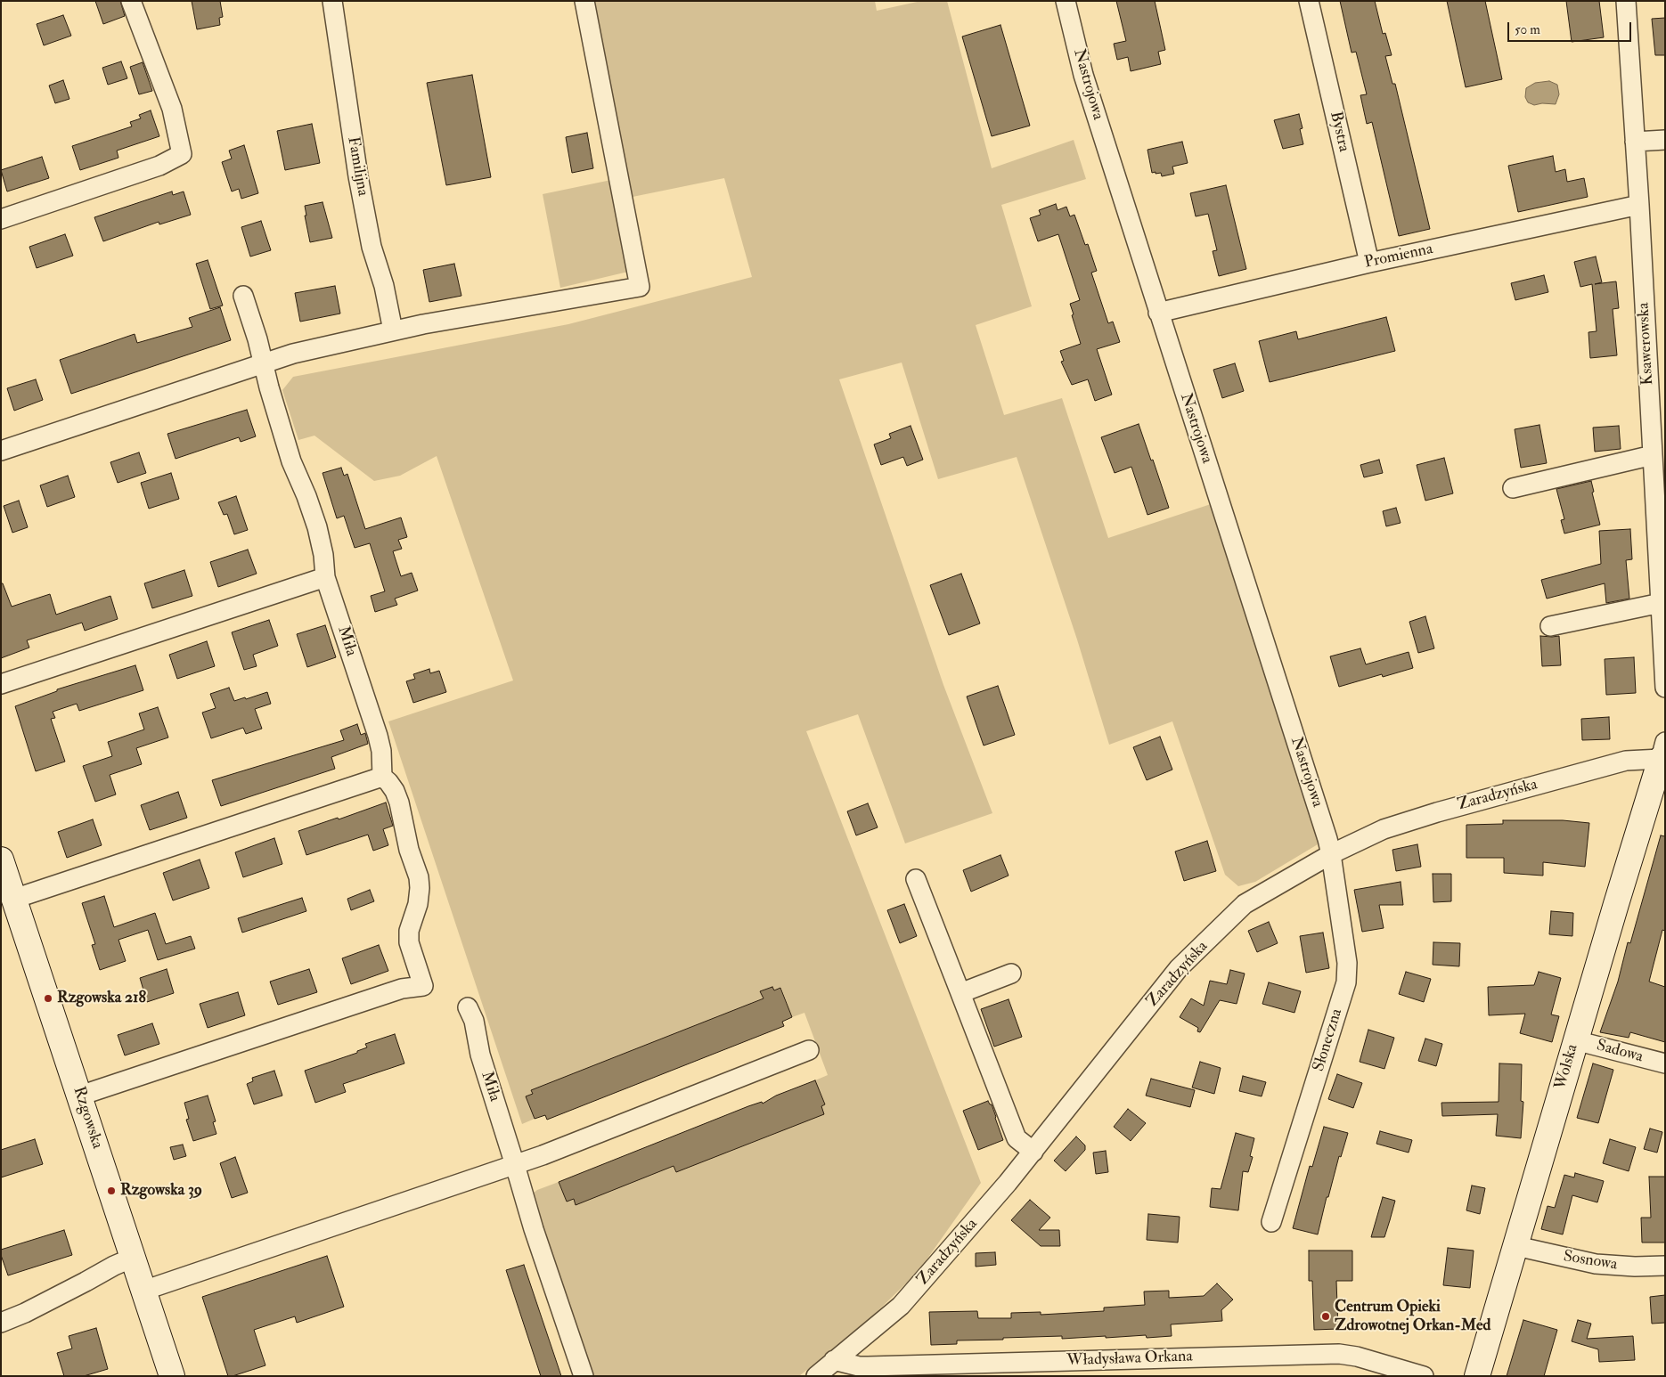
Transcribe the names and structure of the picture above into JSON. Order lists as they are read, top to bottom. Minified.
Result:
{"streets":{"street":["Nastrojowa","Bystra","Familijna","Promienna","Ksawerowska","Miła","Zaradzyńska","Słoneczna","Sadowa","Wolska","Rzgowska","Sosnowa","Władysława Orkana"]},"crossings":[["Nastrojowa","Promienna"],["Nastrojowa","Zaradzyńska"],["Nastrojowa","Słoneczna"],["Bystra","Promienna"],["Promienna","Ksawerowska"],["Zaradzyńska","Słoneczna"],["Zaradzyńska","Wolska"],["Zaradzyńska","Władysława Orkana"],["Sadowa","Wolska"],["Wolska","Sosnowa"]],"places":["Rzgowska 218","Rzgowska 39","Centrum Opieki Zdrowotnej Orkan-Med"],"scale_bar":"50 m"}
